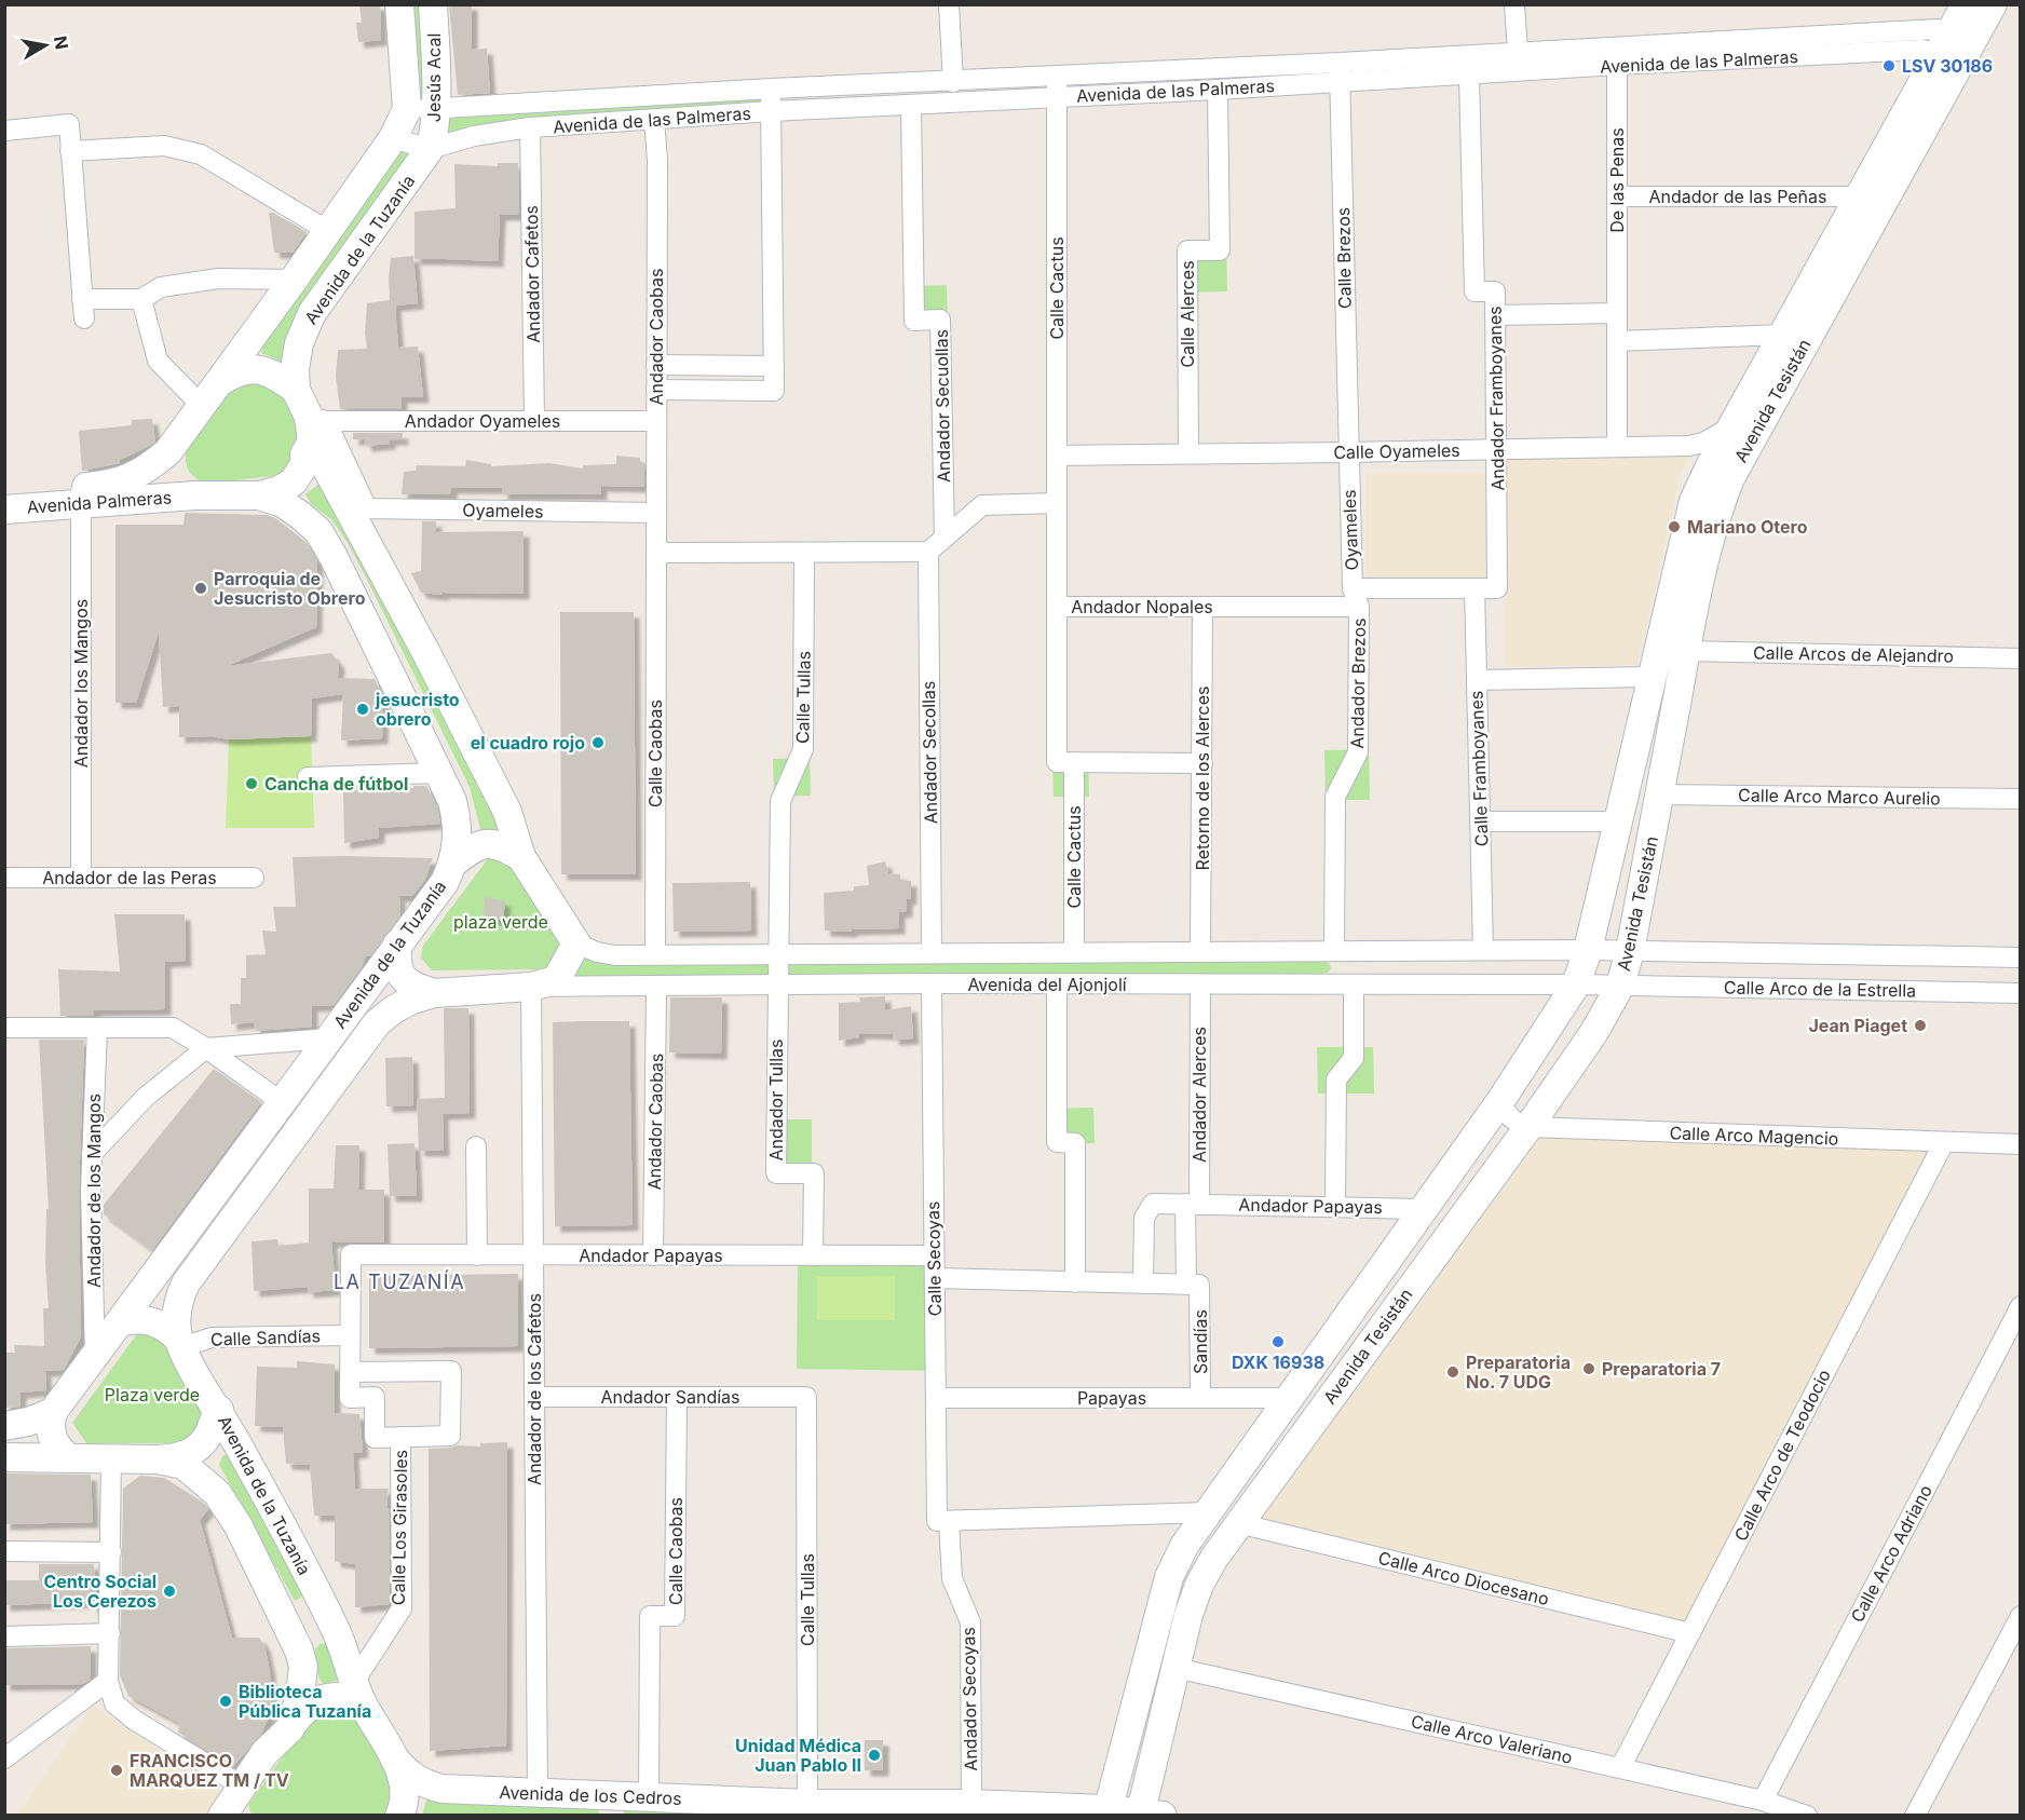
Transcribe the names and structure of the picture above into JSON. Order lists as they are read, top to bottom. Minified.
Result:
{"streets":{"street":["Avenida de las Palmeras","Jesús Acal","De las Penas","Andador de las Peñas","Avenida de la Tuzanía","Calle Brezos","Andador Cafetos","Calle Cactus","Calle Alerces","Andador Caobas","Andador Framboyanes","Avenida Tesistán","Andador Secuollas","Andador Oyameles","Calle Oyameles","Avenida Palmeras","Oyameles","Andador Nopales","Calle Arcos de Alejandro","Andador los Mangos","Andador Brezos","Calle Tullas","Andador Secollas","Calle Caobas","Calle Framboyanes","Retorno de los Alerces","Calle Arco Marco Aurelio","Andador de las Peras","Avenida del Ajonjolí","Calle Arco de la Estrella","Andador Alerces","Andador Tullas","Calle Arco Magencio","Andador de los Mangos","Andador Papayas","Calle Secoyas","Calle Sandías","Sandías","Andador de los Cafetos","Andador Sandías","Papayas","Calle Arco de Teodocio","Calle Los Girasoles","Calle Arco Adriano","Calle Arco Diocesano","Andador Secoyas","Calle Arco Valeriano","Avenida de los Cedros"]},"crossings":[["Avenida de las Palmeras","Jesús Acal"],["Avenida de las Palmeras","De las Penas"],["Avenida de las Palmeras","Avenida de la Tuzanía"],["Avenida de las Palmeras","Calle Brezos"],["Avenida de las Palmeras","Andador Cafetos"],["Avenida de las Palmeras","Calle Cactus"],["Avenida de las Palmeras","Calle Alerces"],["Avenida de las Palmeras","Andador Caobas"],["Avenida de las Palmeras","Andador Framboyanes"],["Avenida de las Palmeras","Avenida Tesistán"],["Avenida de las Palmeras","Andador Secuollas"],["Jesús Acal","Avenida de la Tuzanía"],["De las Penas","Andador de las Peñas"],["De las Penas","Calle Oyameles"],["Andador de las Peñas","Avenida Tesistán"],["Avenida de la Tuzanía","Andador Oyameles"],["Avenida de la Tuzanía","Avenida Palmeras"],["Avenida de la Tuzanía","Oyameles"],["Avenida de la Tuzanía","Avenida del Ajonjolí"],["Avenida de la Tuzanía","Andador de los Mangos"],["Avenida de la Tuzanía","Calle Sandías"],["Avenida de la Tuzanía","Andador de los Cafetos"],["Avenida de la Tuzanía","Calle Los Girasoles"],["Avenida de la Tuzanía","Avenida de los Cedros"],["Calle Brezos","Calle Oyameles"],["Calle Brezos","Oyameles"],["Andador Cafetos","Andador Oyameles"],["Calle Cactus","Calle Oyameles"],["Calle Cactus","Andador Nopales"],["Calle Cactus","Avenida del Ajonjolí"],["Calle Alerces","Calle Oyameles"],["Andador Caobas","Andador Oyameles"],["Andador Caobas","Oyameles"],["Andador Caobas","Calle Caobas"],["Andador Caobas","Avenida del Ajonjolí"],["Andador Caobas","Andador Papayas"],["Andador Framboyanes","Calle Oyameles"],["Andador Framboyanes","Andador Nopales"],["Avenida Tesistán","Calle Oyameles"],["Avenida Tesistán","Calle Arcos de Alejandro"],["Avenida Tesistán","Calle Arco Marco Aurelio"],["Avenida Tesistán","Avenida del Ajonjolí"],["Avenida Tesistán","Calle Arco de la Estrella"],["Avenida Tesistán","Calle Arco Magencio"],["Avenida Tesistán","Andador Papayas"],["Avenida Tesistán","Papayas"],["Avenida Tesistán","Calle Arco Diocesano"],["Avenida Tesistán","Calle Arco Valeriano"],["Avenida Tesistán","Avenida de los Cedros"],["Andador Oyameles","Avenida Palmeras"],["Calle Oyameles","Oyameles"],["Avenida Palmeras","Andador los Mangos"],["Oyameles","Andador Nopales"],["Oyameles","Andador Brezos"],["Andador Nopales","Andador Brezos"],["Andador Nopales","Calle Framboyanes"],["Andador Nopales","Retorno de los Alerces"],["Andador los Mangos","Andador de las Peras"],["Andador Brezos","Avenida del Ajonjolí"],["Calle Tullas","Avenida del Ajonjolí"],["Calle Tullas","Andador Sandías"],["Calle Tullas","Avenida de los Cedros"],["Andador Secollas","Avenida del Ajonjolí"],["Calle Caobas","Avenida del Ajonjolí"],["Calle Caobas","Andador Sandías"],["Calle Caobas","Avenida de los Cedros"],["Calle Framboyanes","Avenida del Ajonjolí"],["Retorno de los Alerces","Avenida del Ajonjolí"],["Avenida del Ajonjolí","Calle Arco de la Estrella"],["Avenida del Ajonjolí","Andador Alerces"],["Avenida del Ajonjolí","Andador Tullas"],["Avenida del Ajonjolí","Calle Secoyas"],["Avenida del Ajonjolí","Andador de los Cafetos"],["Andador Alerces","Andador Papayas"],["Andador Alerces","Sandías"],["Andador Tullas","Andador Papayas"],["Calle Arco Magencio","Calle Arco de Teodocio"],["Andador de los Mangos","Calle Sandías"],["Andador Papayas","Calle Secoyas"],["Andador Papayas","Calle Sandías"],["Andador Papayas","Sandías"],["Andador Papayas","Andador de los Cafetos"],["Calle Secoyas","Papayas"],["Calle Secoyas","Andador Secoyas"],["Sandías","Papayas"],["Andador de los Cafetos","Andador Sandías"],["Andador de los Cafetos","Avenida de los Cedros"],["Calle Arco de Teodocio","Calle Arco Diocesano"],["Calle Arco de Teodocio","Calle Arco Valeriano"],["Calle Arco Adriano","Calle Arco Valeriano"],["Andador Secoyas","Avenida de los Cedros"]],"districts":["LA TUZANÍA"],"parks":["plaza verde","Plaza verde"],"places":["LSV 30186","Mariano Otero","Parroquia de Jesucristo Obrero","jesucristo obrero","el cuadro rojo","Cancha de fútbol","Jean Piaget","DXK 16938","Preparatoria 7","Preparatoria No. 7 UDG","Centro Social Los Cerezos","Biblioteca Pública Tuzanía","Unidad Médica Juan Pablo II","FRANCISCO MARQUEZ TM / TV"],"north":"right"}
